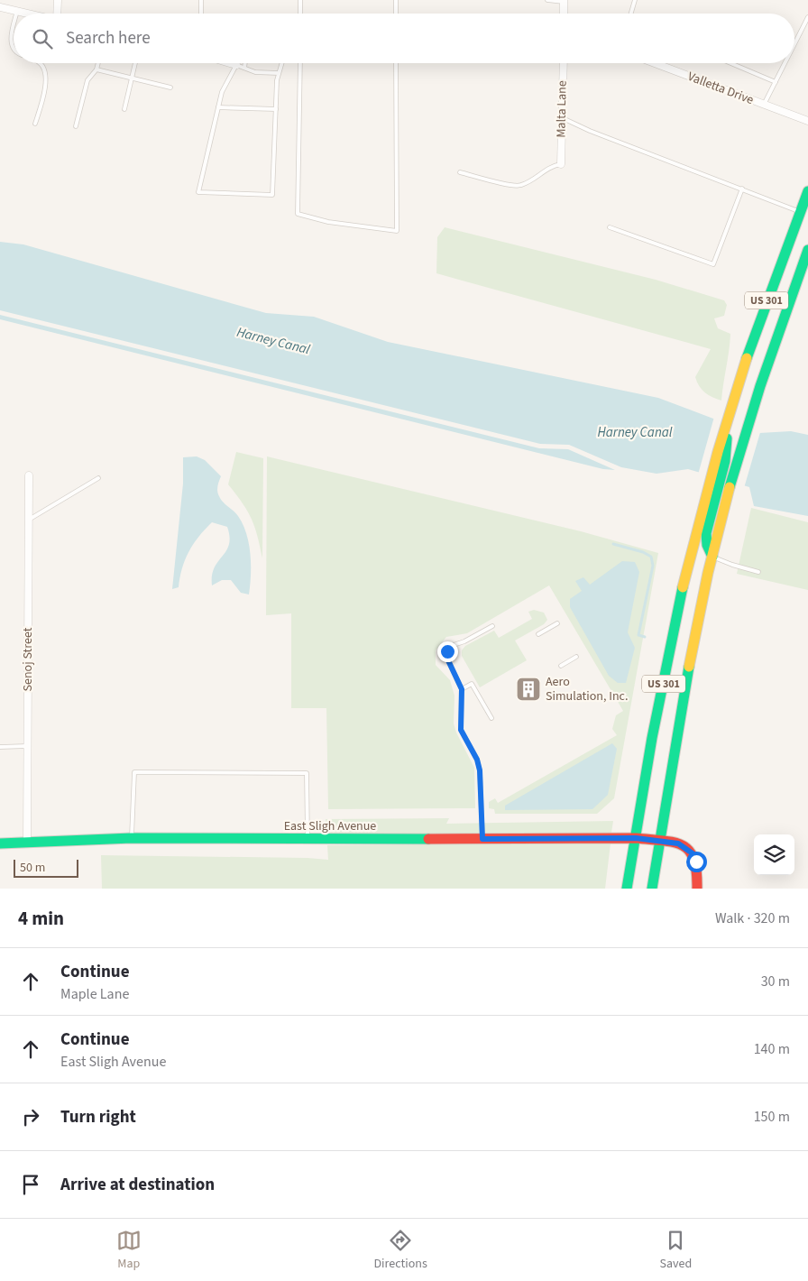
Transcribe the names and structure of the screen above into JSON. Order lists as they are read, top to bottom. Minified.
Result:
{"streets":{"main road":["US 301","East Sligh Avenue"],"street":["Valletta Drive","Malta Lane","Senoj Street"]},"crossings":[["US 301","East Sligh Avenue"],["Senoj Street","East Sligh Avenue"]],"water":["Harney Canal"],"places":{"building":["Aero Simulation, Inc."]},"scale_bar":"50 m","page":{"search":"Search here","scale":"50 m","heading":["4 min","Walk · 320 m"],"list":[["Continue","Maple Lane","30 m"],["Continue","East Sligh Avenue","140 m"],["Turn right","150 m"],"Arrive at destination"],"nav":["Map","Directions","Saved"]}}
